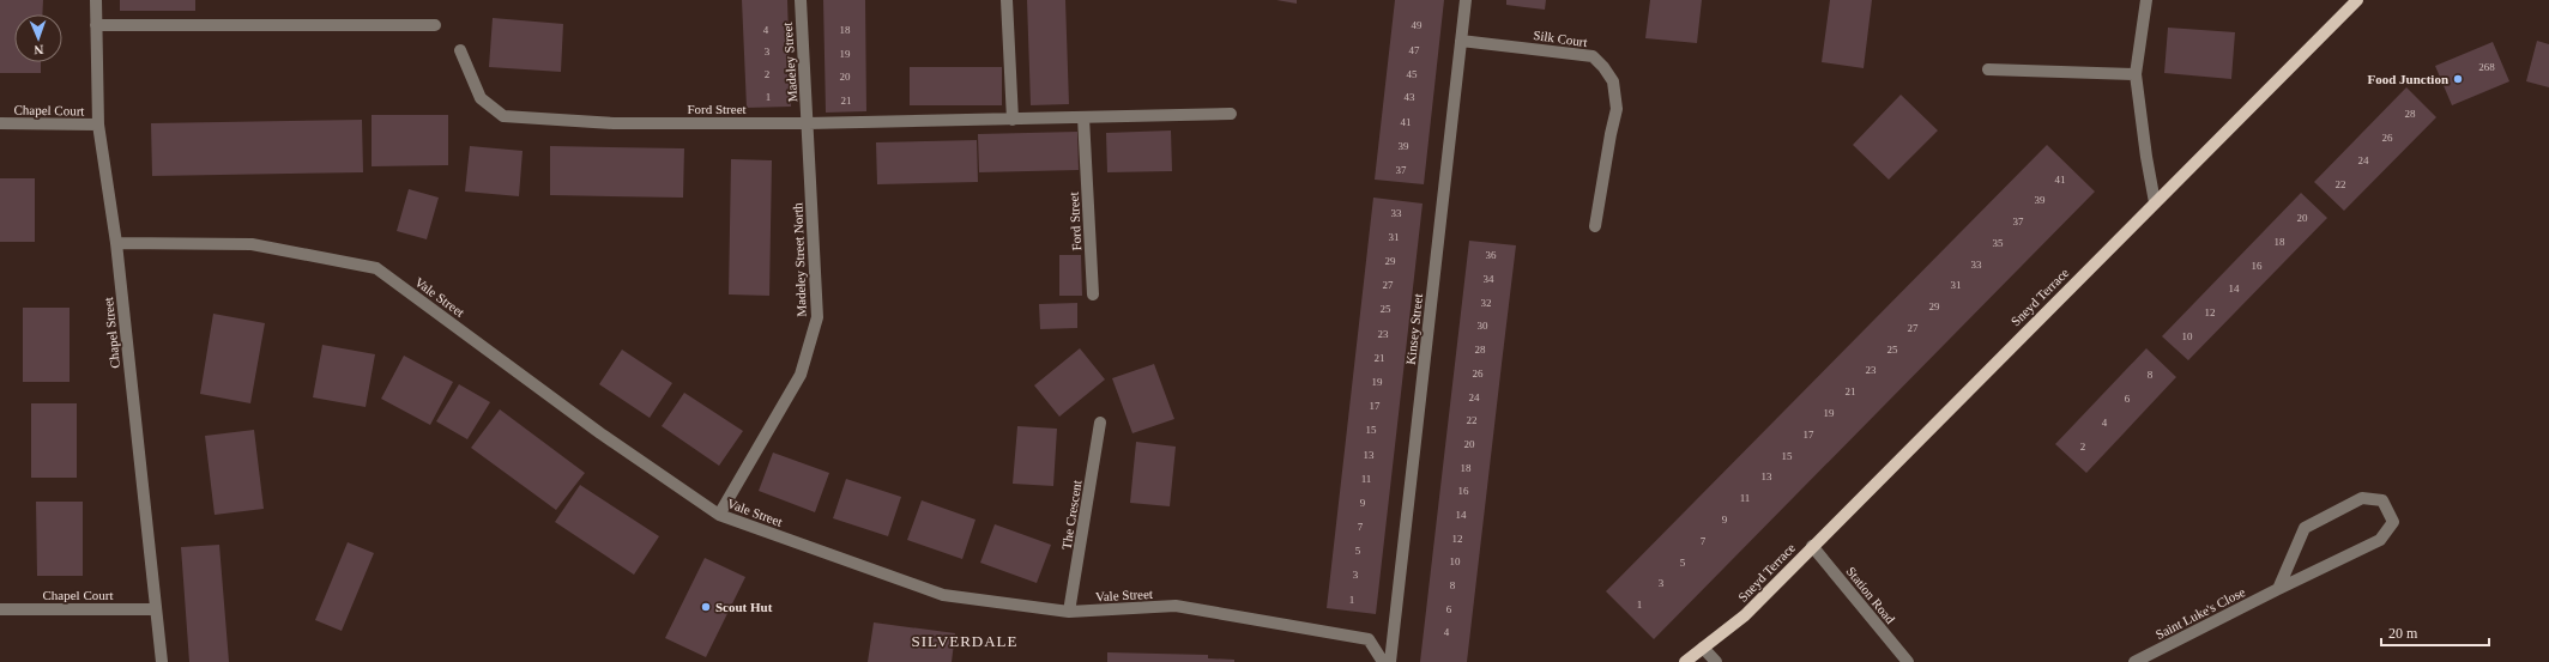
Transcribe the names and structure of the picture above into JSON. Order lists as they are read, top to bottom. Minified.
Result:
{"streets":{"main road":["Sneyd Terrace"],"street":["Silk Court","Madeley Street","Ford Street","Chapel Court","Madeley Street North","Vale Street","Kinsey Street","Chapel Street","The Crescent","Station Road","Saint Luke's Close"]},"crossings":[["Silk Court","Kinsey Street"],["Madeley Street","Ford Street"],["Madeley Street","Madeley Street North"],["Ford Street","Madeley Street North"],["Chapel Court","Chapel Street"],["Madeley Street North","Vale Street"],["Vale Street","Chapel Street"],["Vale Street","The Crescent"],["Sneyd Terrace","Station Road"]],"districts":["SILVERDALE"],"places":["Food Junction","Scout Hut"],"house_numbers":["49","4","18","47","3","19","268","2","45","20","1","43","21","28","41","26","39","24","37","41","22","39","33","20","37","31","18","35","36","29","33","16","34","27","31","14","32","29","25","12","30","27","23","10","28","25","21","23","26","8","19","21","24","6","17","19","22","4","15","17","20","2","13","15","18","13","11","16","11","9","14","9","7","12","7","5","10","5","3","3","8","1","1","6","4"],"scale_bar":"20 m","north":"bottom"}
